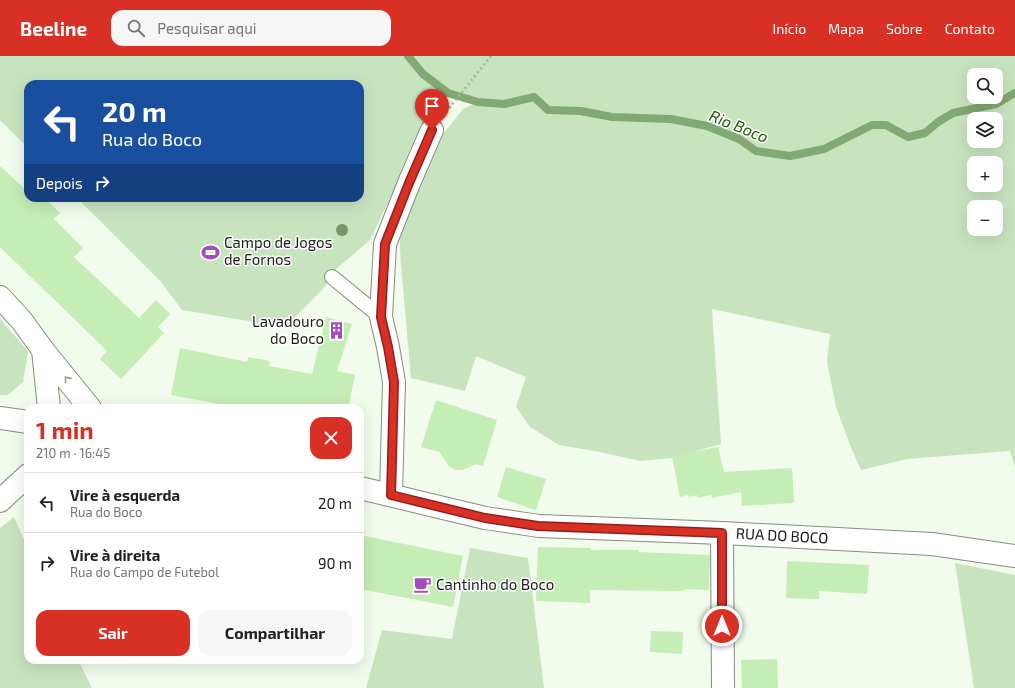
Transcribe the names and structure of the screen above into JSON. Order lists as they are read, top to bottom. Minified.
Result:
{"streets":{"street":["RUA DO BOCO"]},"water":["Rio Boco"],"places":{"sports":["Campo de Jogos de Fornos"],"building":["Lavadouro do Boco"],"cafe":["Cantinho do Boco"]},"page":{"header":"Beeline","search":"Pesquisar aqui","nav":["Início","Mapa","Sobre","Contato"],"map_buttons":["+","−"],"turn":["20 m","Rua do Boco"],"then":"Depois","heading":["1 min","210 m · 16:45"],"list":[{"name":"Vire à esquerda","note":"Rua do Boco","value":"20 m"},{"name":"Vire à direita","note":"Rua do Campo de Futebol","value":"90 m"}],"buttons":["Sair","Compartilhar"]}}
